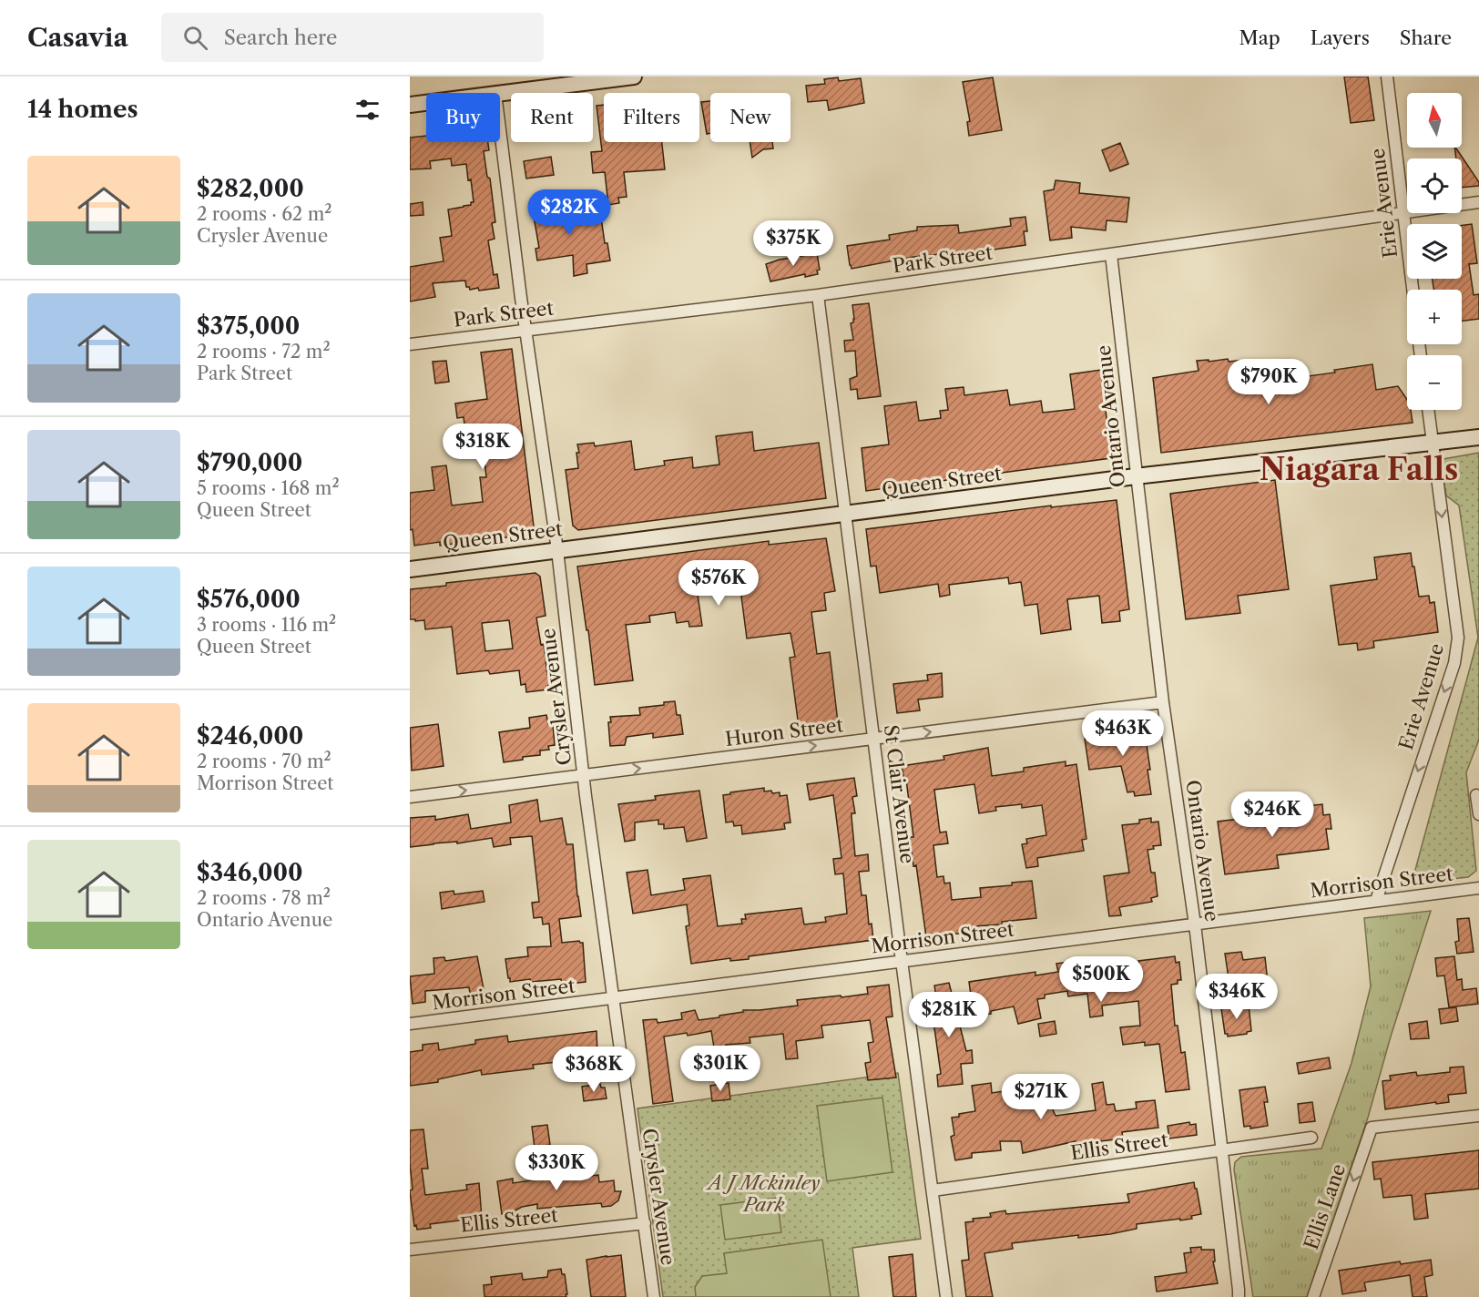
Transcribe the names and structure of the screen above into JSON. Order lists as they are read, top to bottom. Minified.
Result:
{"streets":{"street":["Erie Avenue","Park Street","Ontario Avenue","Queen Street","Crysler Avenue","Huron Street","St Clair Avenue","Morrison Street","Ellis Street","Ellis Lane"]},"crossings":[["Erie Avenue","Park Street"],["Erie Avenue","Queen Street"],["Erie Avenue","Morrison Street"],["Park Street","Ontario Avenue"],["Park Street","Crysler Avenue"],["Park Street","St Clair Avenue"],["Ontario Avenue","Queen Street"],["Ontario Avenue","Huron Street"],["Ontario Avenue","Morrison Street"],["Ontario Avenue","Ellis Street"],["Queen Street","Crysler Avenue"],["Queen Street","St Clair Avenue"],["Crysler Avenue","Huron Street"],["Crysler Avenue","Morrison Street"],["Crysler Avenue","Ellis Street"],["Huron Street","St Clair Avenue"],["St Clair Avenue","Morrison Street"],["St Clair Avenue","Ellis Street"]],"one_way":["Erie Avenue","Huron Street","Ellis Lane"],"districts":["Niagara Falls"],"parks":["A J Mckinley Park"],"north":"top","page":{"header":"Casavia","search":"Search here","nav":["Map","Layers","Share"],"heading":"14 homes","map_buttons":["+","−"],"chip":["Buy","Rent","Filters","New"],"list":[{"name":"$282,000","note":"2 rooms · 62 m² · Crysler Avenue"},{"name":"$375,000","note":"2 rooms · 72 m² · Park Street"},{"name":"$790,000","note":"5 rooms · 168 m² · Queen Street"},{"name":"$576,000","note":"3 rooms · 116 m² · Queen Street"},{"name":"$246,000","note":"2 rooms · 70 m² · Morrison Street"},{"name":"$346,000","note":"2 rooms · 78 m² · Ontario Avenue"}],"price":["$282K","$375K","$790K","$318K","$576K","$463K","$246K","$500K","$346K","$281K","$301K","$368K","$271K","$330K"]}}
